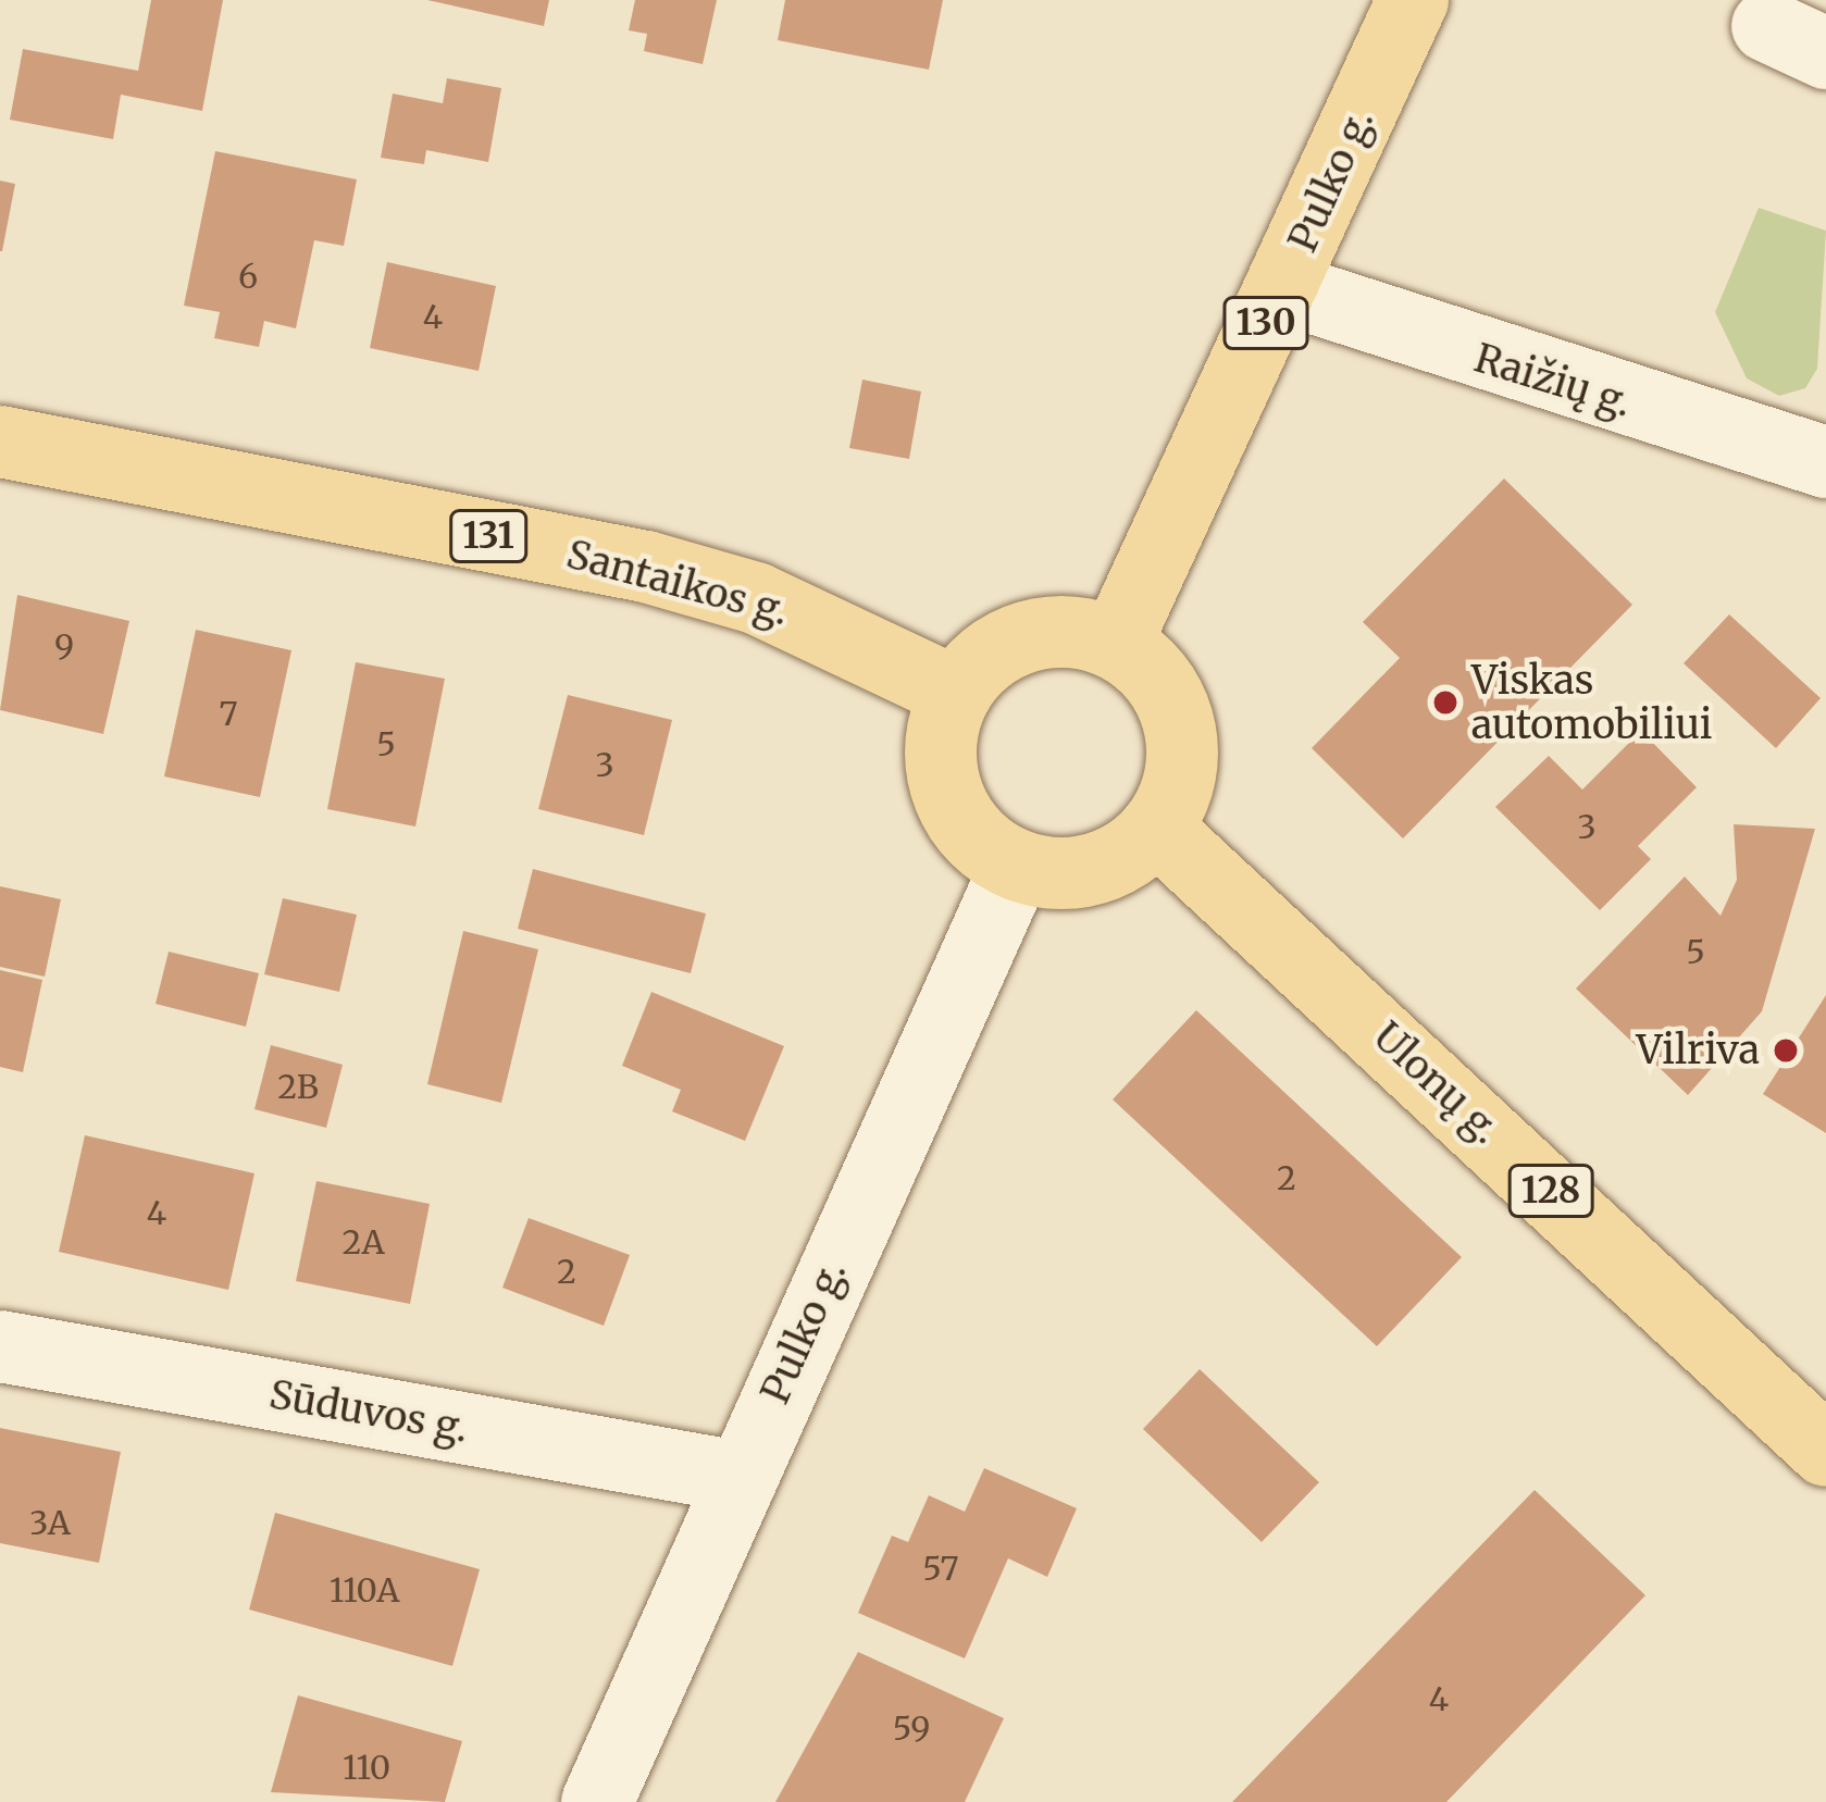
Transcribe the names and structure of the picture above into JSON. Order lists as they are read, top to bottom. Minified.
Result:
{"streets":{"main road":["Pulko g.","130","131","Santaikos g.","Ulonų g.","128"],"street":["Raižių g.","Sūduvos g."]},"crossings":[["Pulko g.","Raižių g."],["Pulko g.","Santaikos g."],["Pulko g.","Ulonų g."],["Pulko g.","Sūduvos g."],["Santaikos g.","Ulonų g."]],"places":["Viskas automobiliui","Vilriva"],"house_numbers":["6","4","9","7","5","3","3","5","2B","2","4","2A","2","3A","57","110A","4","59","110"]}
